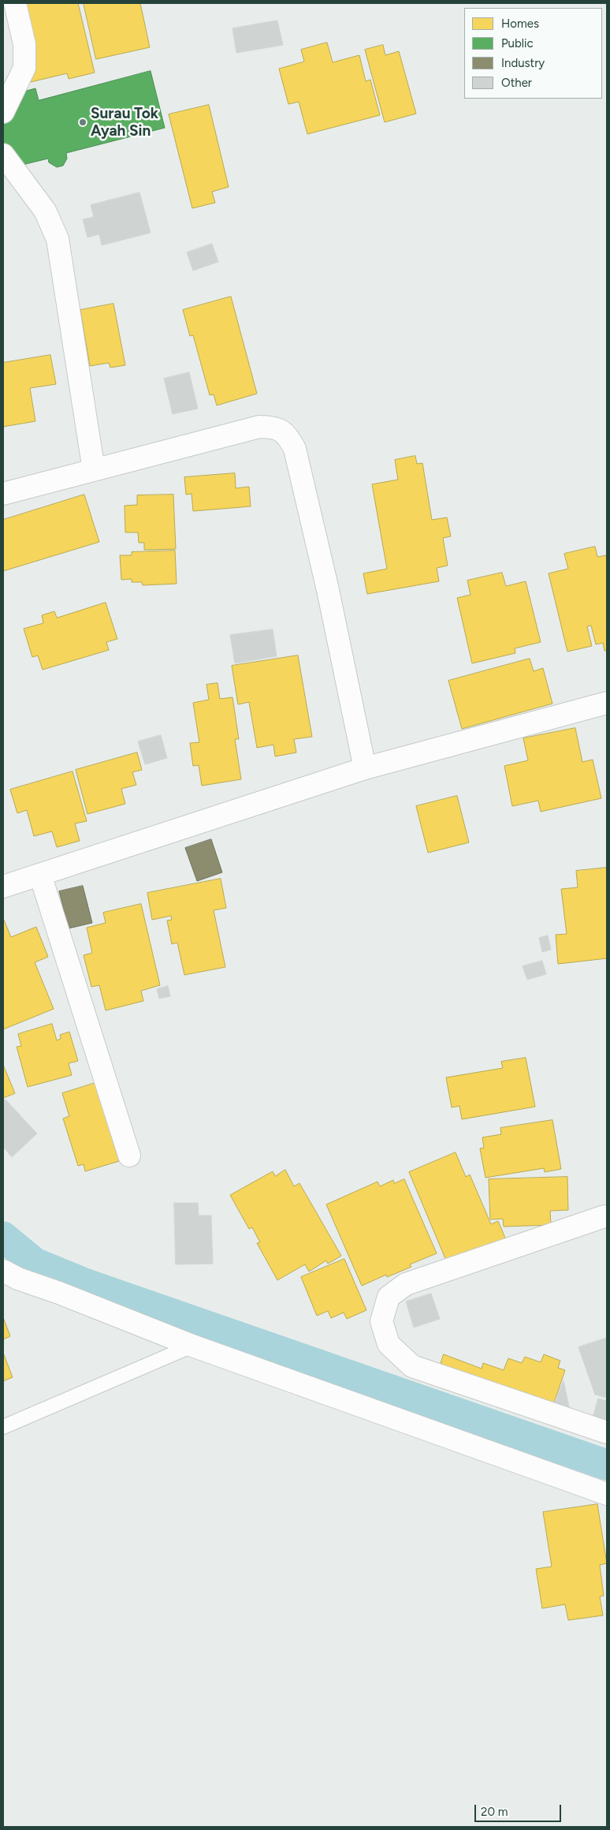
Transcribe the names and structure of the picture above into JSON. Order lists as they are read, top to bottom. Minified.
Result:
{"places":["Surau Tok Ayah Sin"],"legend":["Homes","Public","Industry","Other"],"scale_bar":"20 m"}
